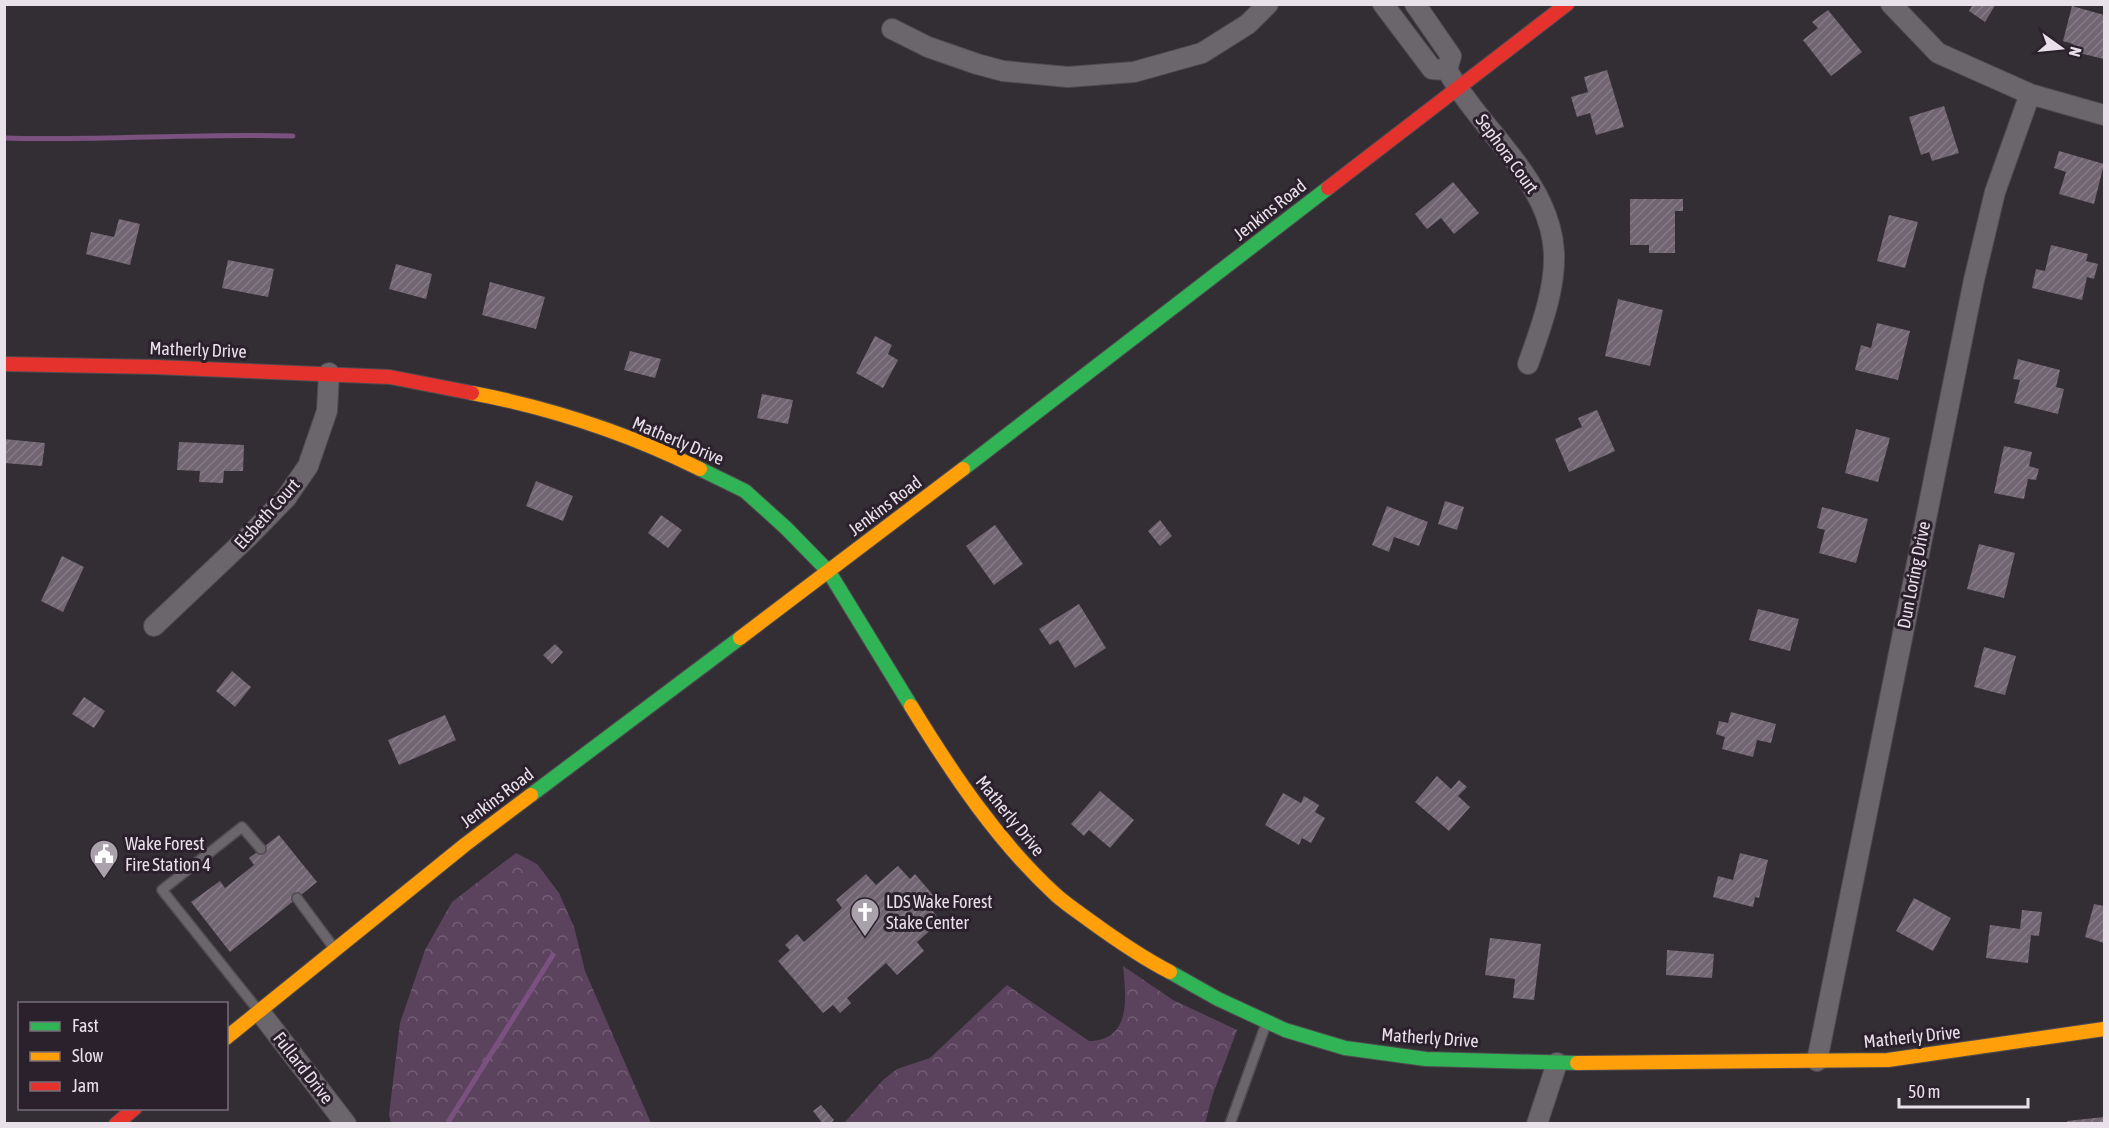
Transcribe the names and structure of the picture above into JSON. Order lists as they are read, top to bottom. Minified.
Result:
{"streets":{"street":["Sephora Court","Jenkins Road","Matherly Drive","Elsbeth Court","Dun Loring Drive","Fullard Drive"]},"crossings":[["Sephora Court","Jenkins Road"],["Jenkins Road","Matherly Drive"],["Jenkins Road","Fullard Drive"],["Matherly Drive","Elsbeth Court"],["Matherly Drive","Dun Loring Drive"]],"places":{"public building":["Wake Forest Fire Station 4"],"church":["LDS Wake Forest Stake Center"]},"legend":["Fast","Slow","Jam"],"scale_bar":"50 m","north":"right"}
